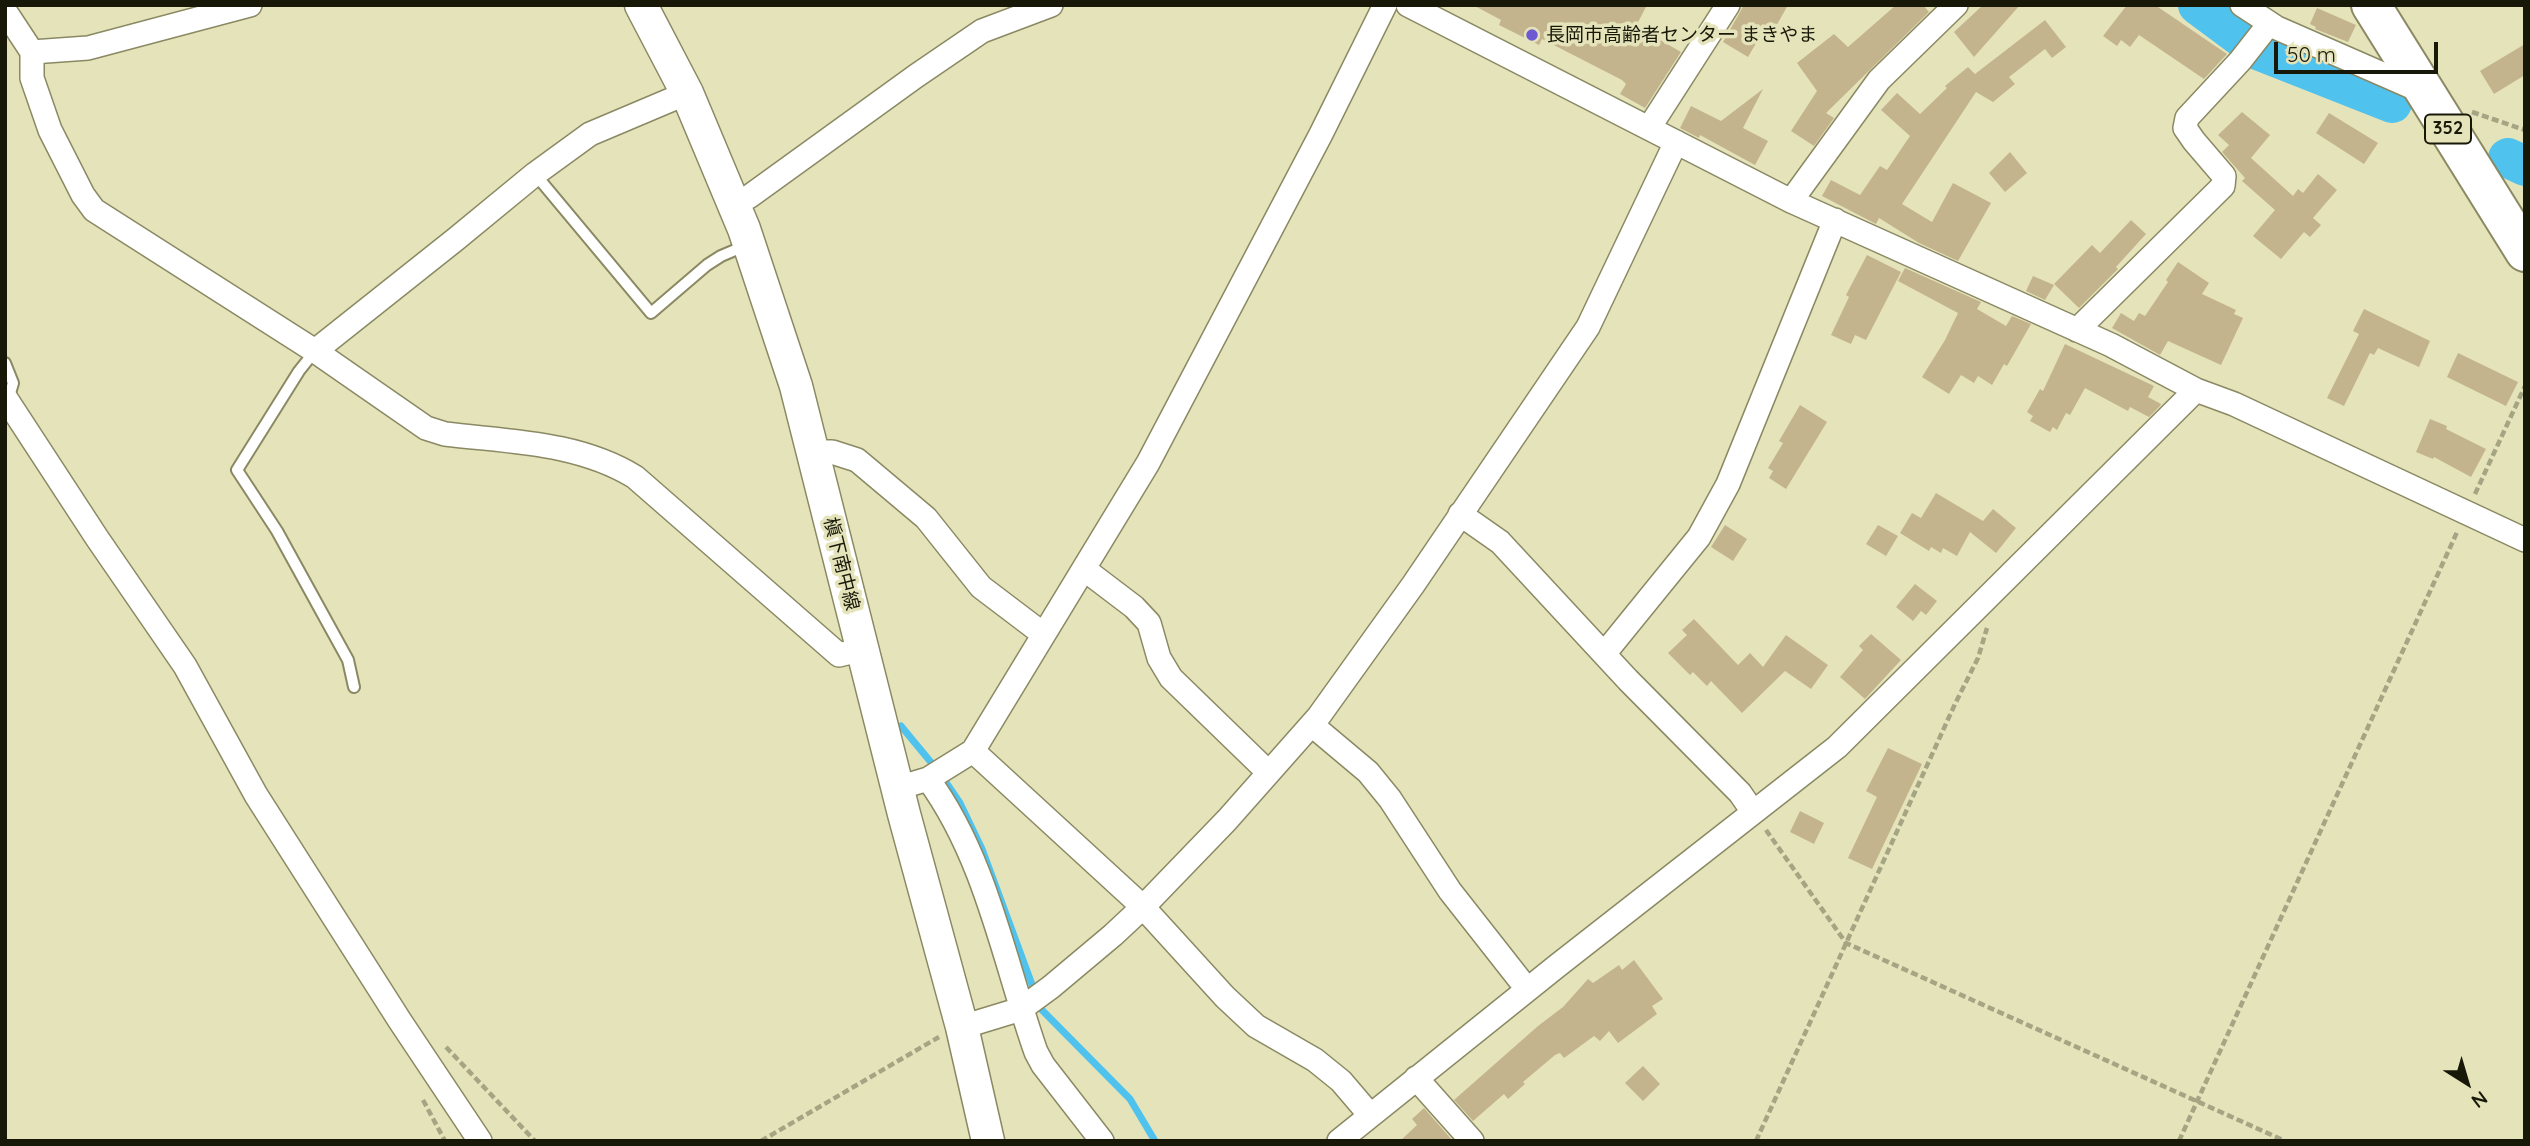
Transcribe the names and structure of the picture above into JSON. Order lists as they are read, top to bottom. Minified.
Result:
{"streets":{"highway":["352"],"main road":["槇下南中線"]},"places":["長岡市高齢者センター まきやま"],"scale_bar":"50 m","north":"bottom right"}
